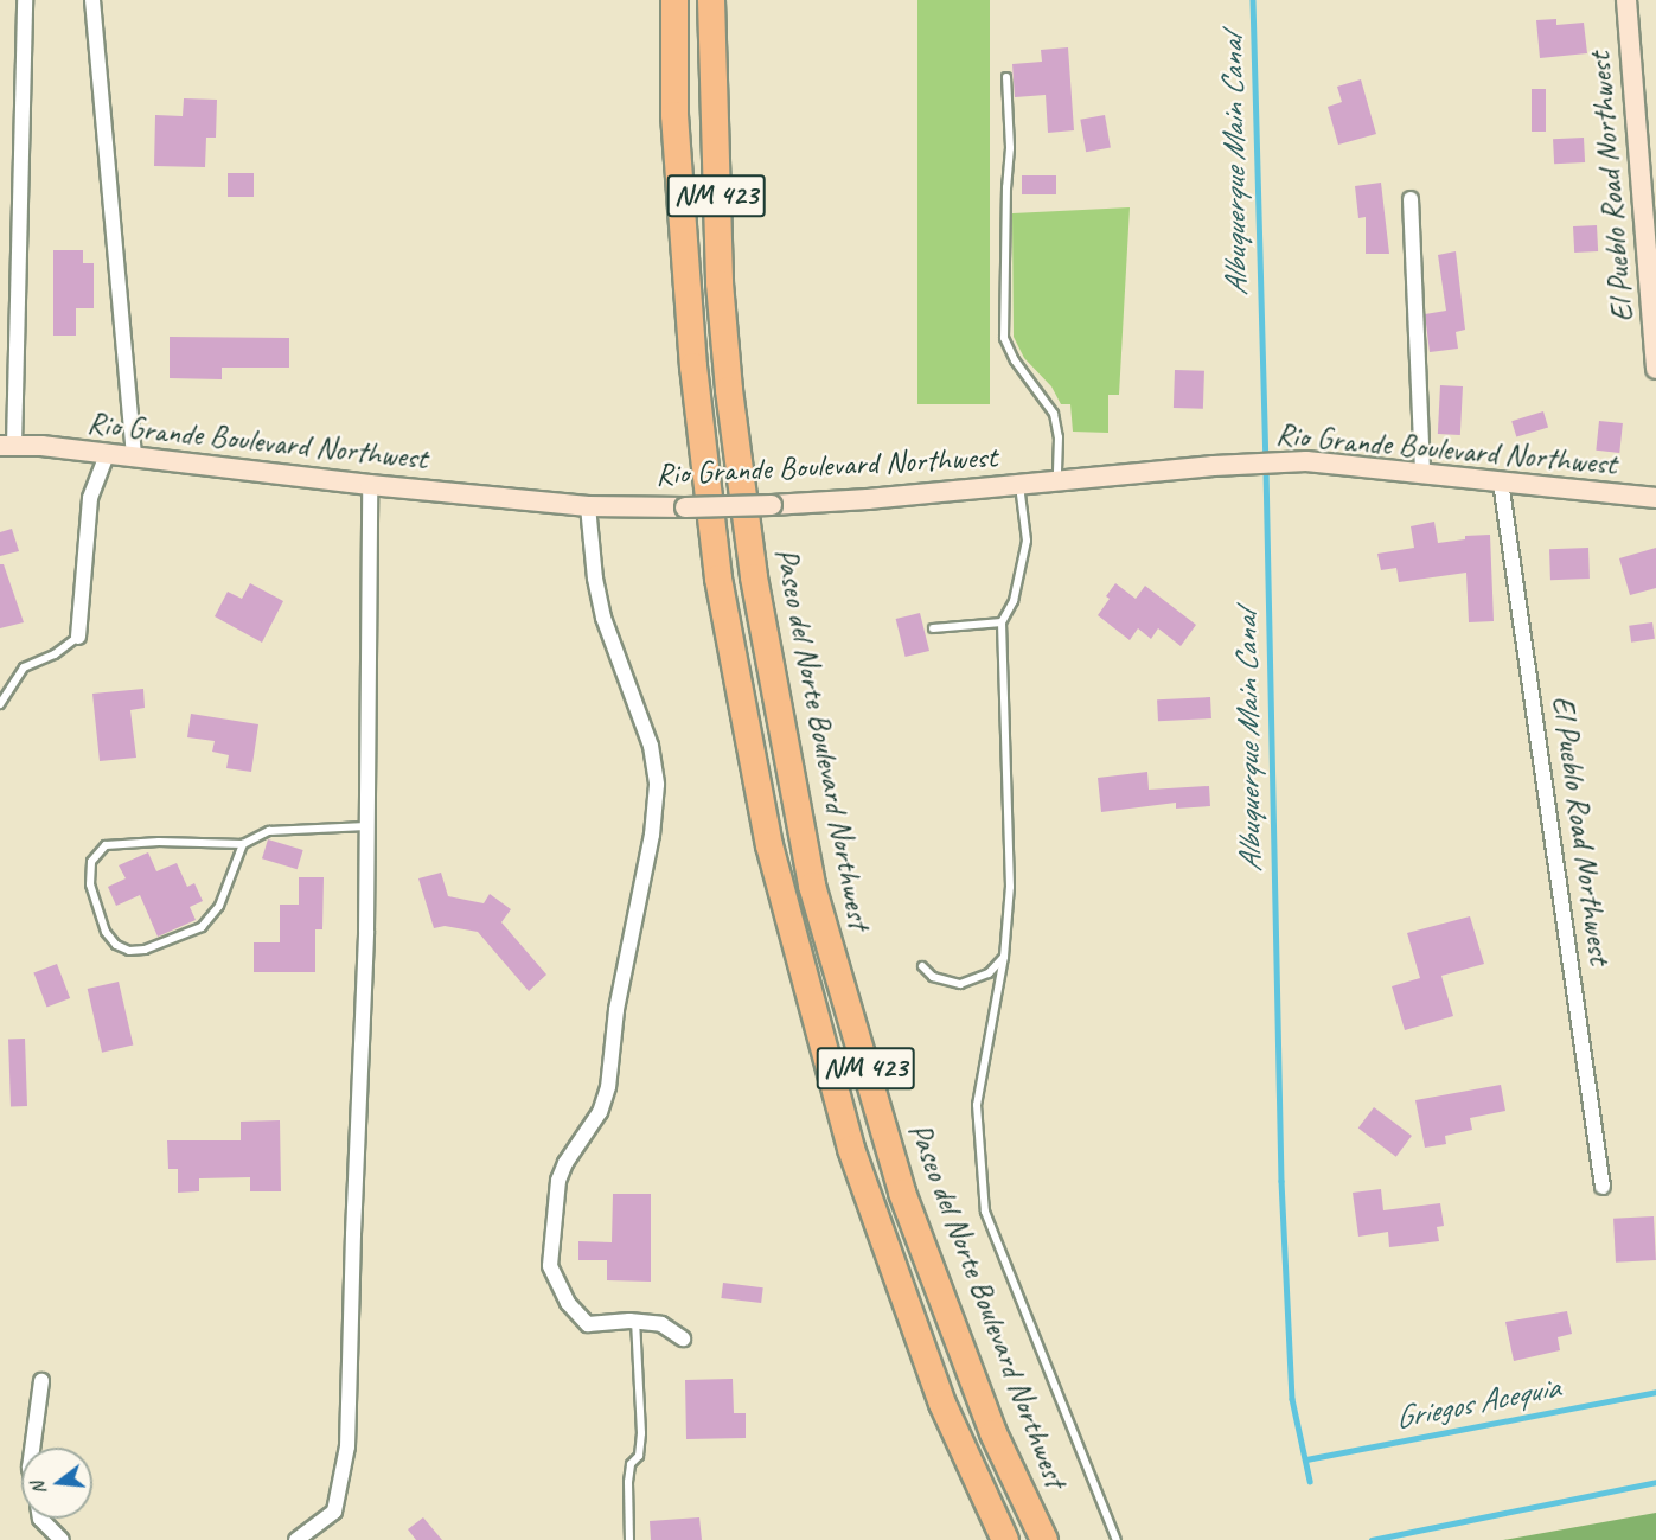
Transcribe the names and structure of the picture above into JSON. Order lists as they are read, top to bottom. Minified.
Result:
{"streets":{"highway":["NM 423","Paseo del Norte Boulevard Northwest"],"street":["El Pueblo Road Northwest","Rio Grande Boulevard Northwest"]},"crossings":[["El Pueblo Road Northwest","Rio Grande Boulevard Northwest"]],"water":["Albuquerque Main Canal","Griegos Acequia"],"north":"left"}
